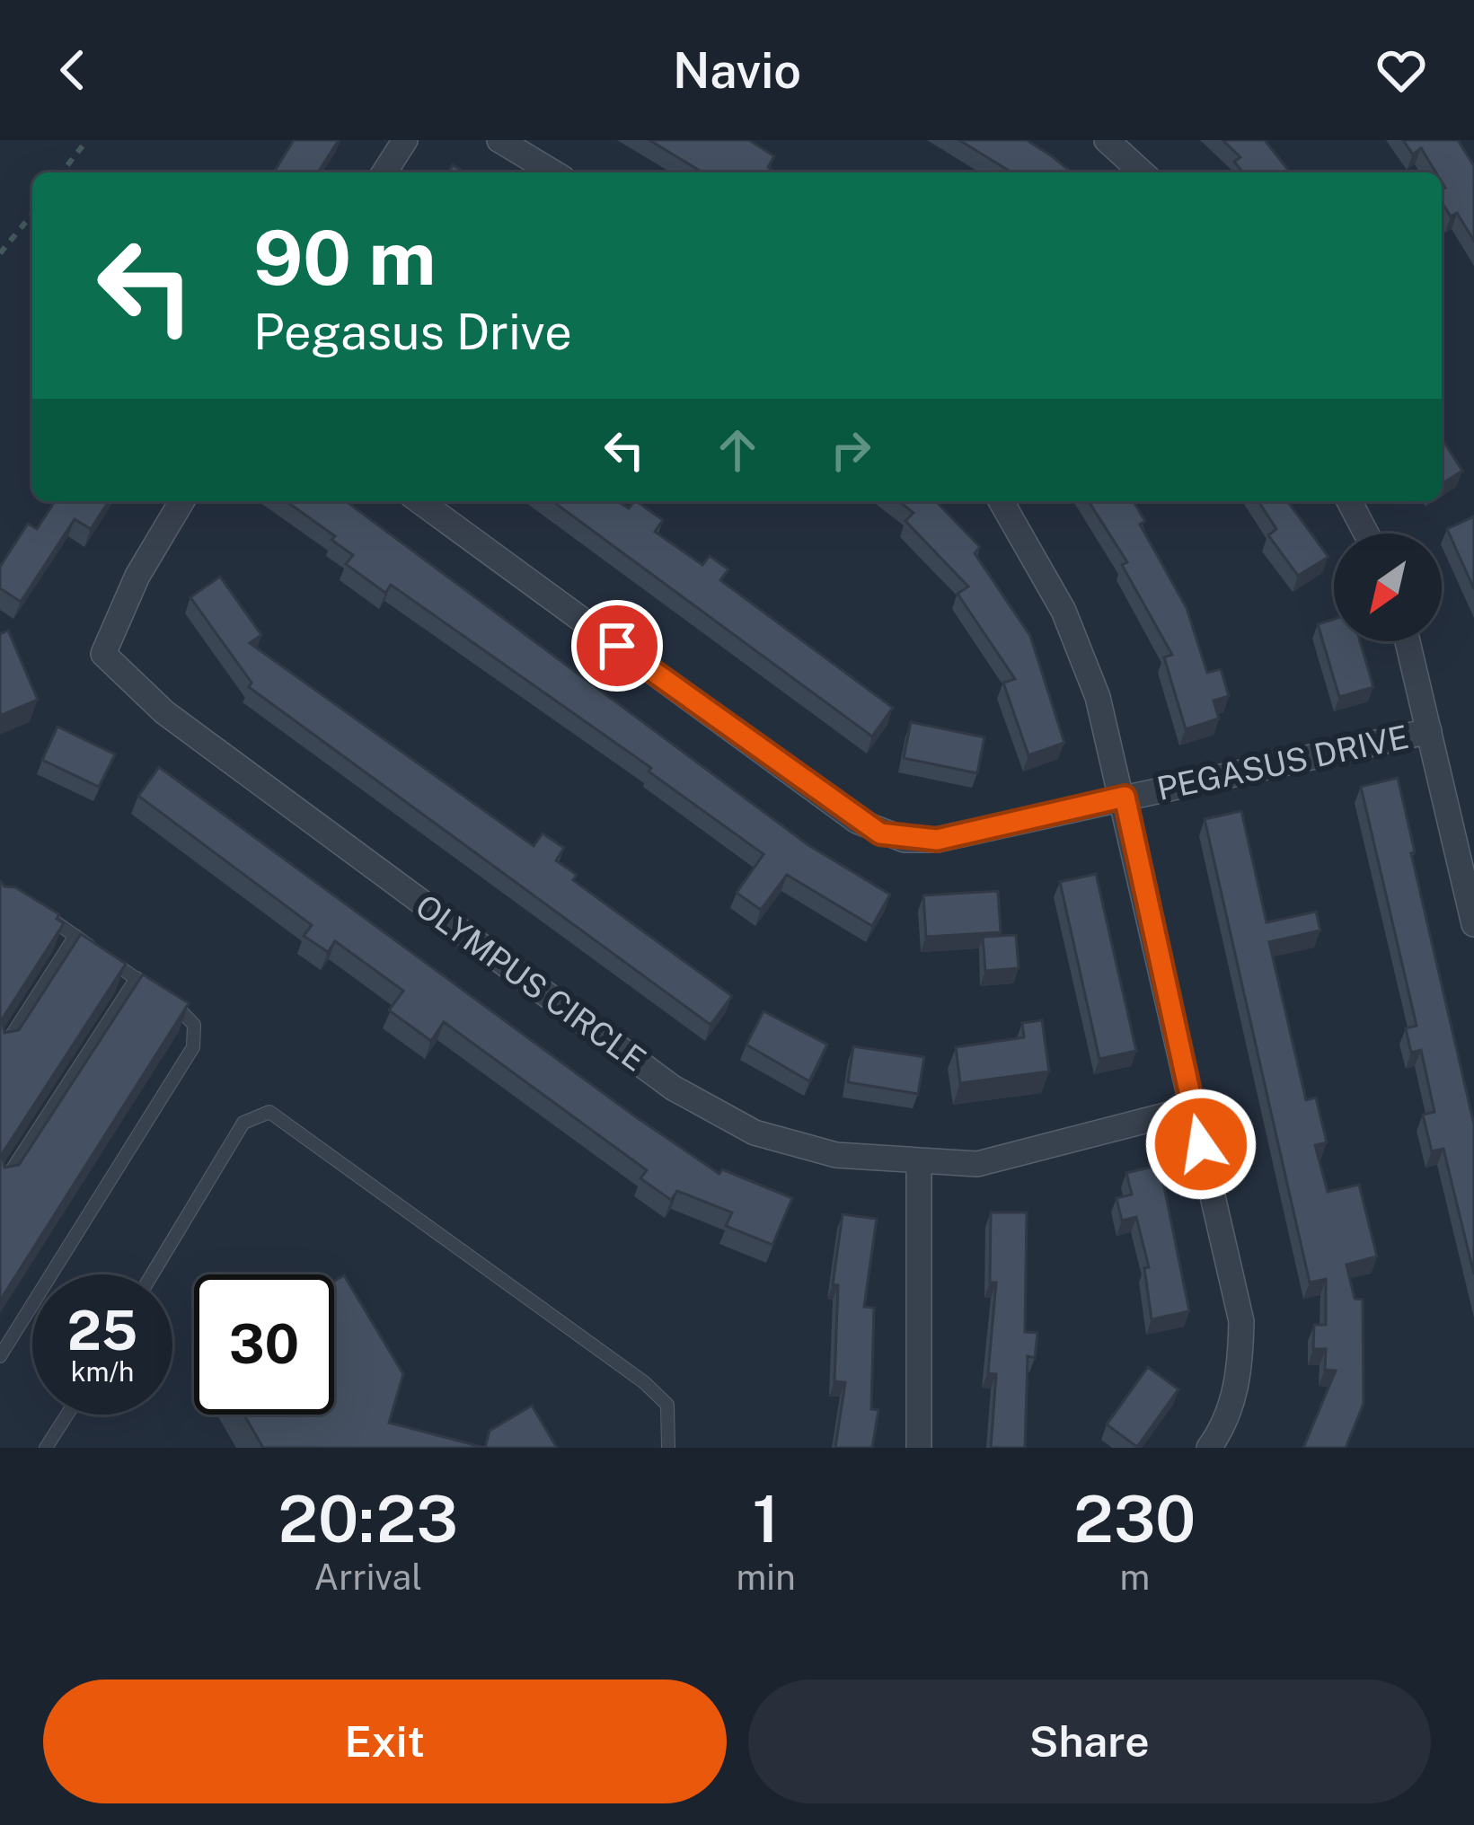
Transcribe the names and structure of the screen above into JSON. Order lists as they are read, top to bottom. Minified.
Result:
{"streets":{"street":["PEGASUS DRIVE","OLYMPUS CIRCLE"]},"north":"bottom left","page":{"header":"Navio","turn":["90 m","Pegasus Drive"],"speed":"25 km/h","limit":"30","eta":["20:23","Arrival","1","min","230","m"],"buttons":["Exit","Share"]}}
